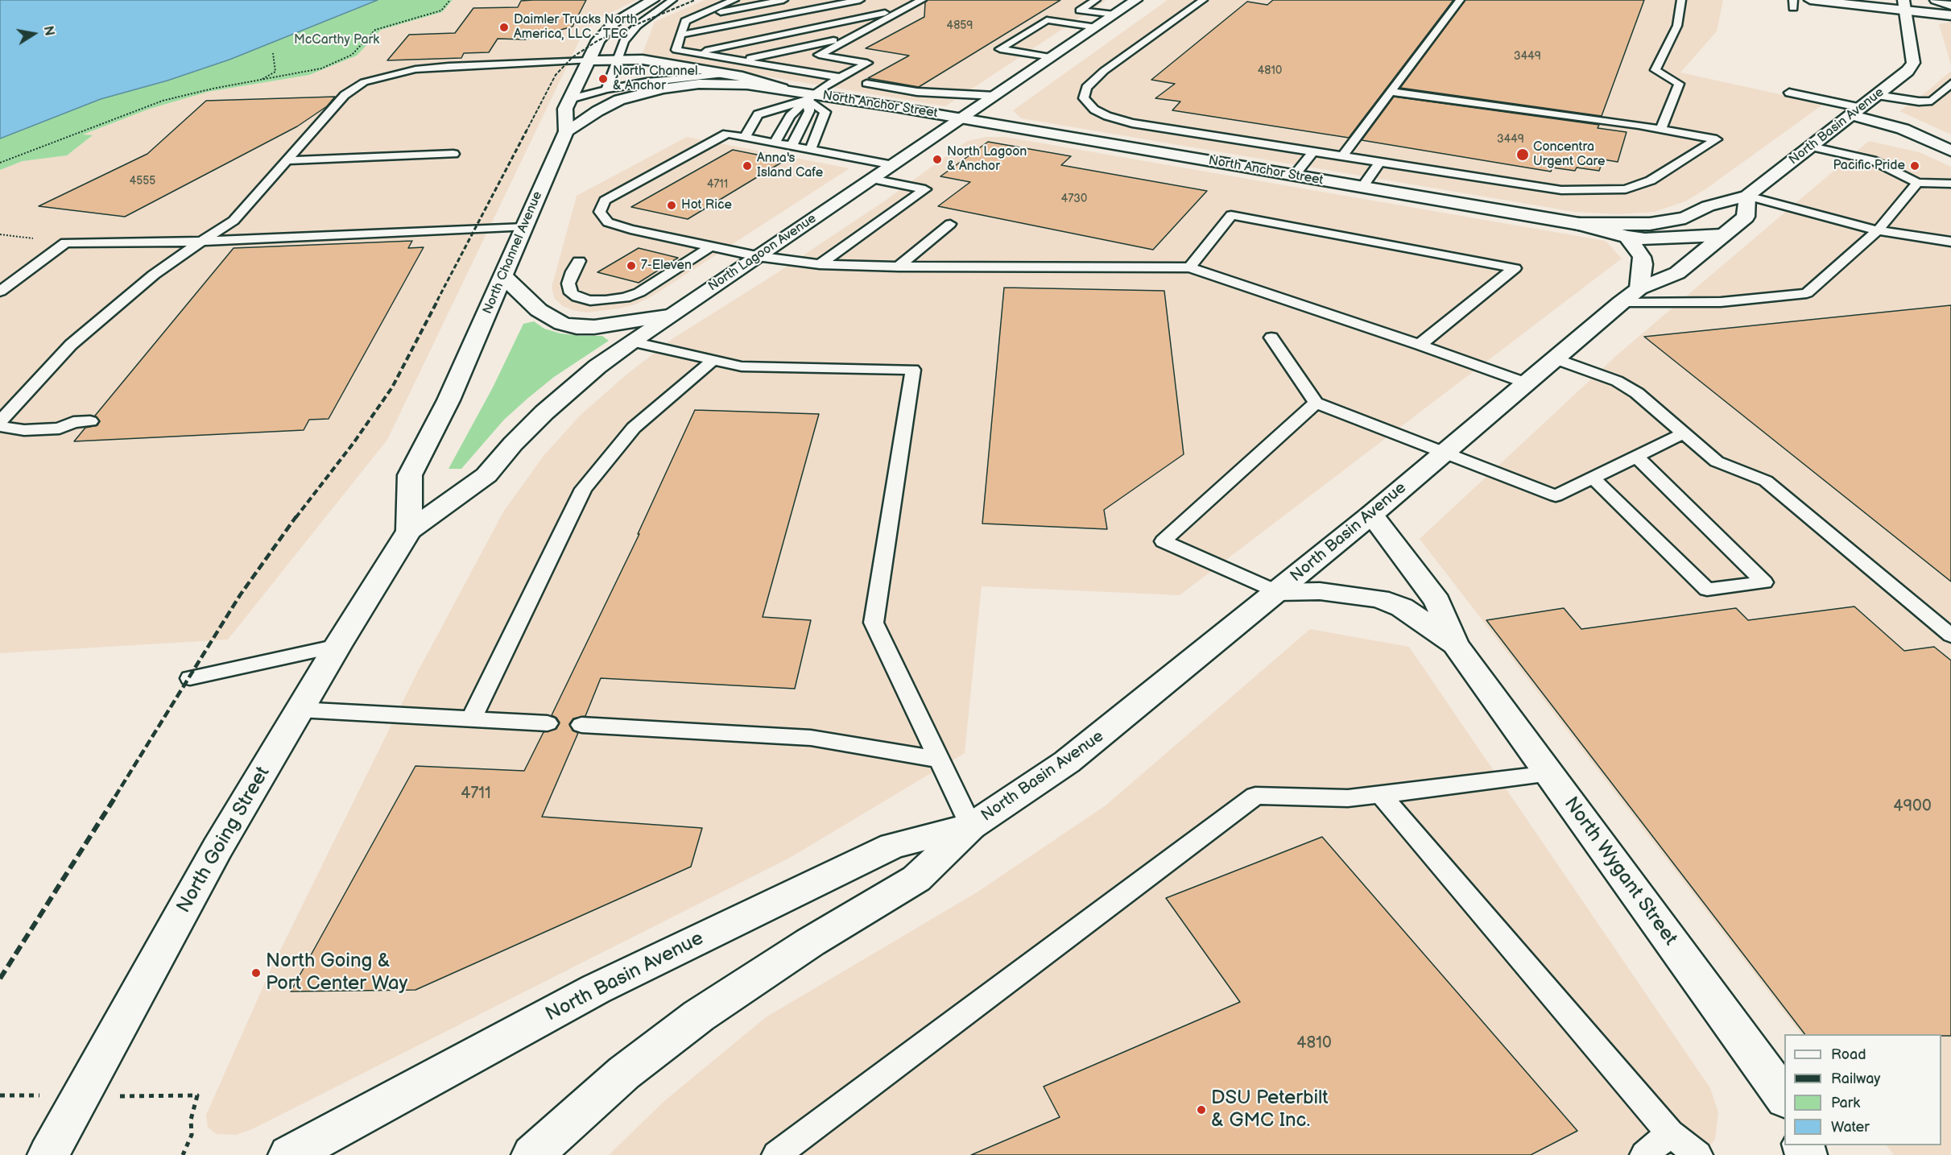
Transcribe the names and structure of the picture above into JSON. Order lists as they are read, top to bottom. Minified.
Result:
{"streets":{"main road":["North Anchor Street","North Basin Avenue","North Channel Avenue","North Lagoon Avenue","North Going Street","North Wygant Street"]},"crossings":[["North Anchor Street","North Basin Avenue"],["North Anchor Street","North Channel Avenue"],["North Anchor Street","North Lagoon Avenue"],["North Basin Avenue","North Wygant Street"],["North Channel Avenue","North Lagoon Avenue"],["North Channel Avenue","North Going Street"],["North Lagoon Avenue","North Going Street"]],"parks":["McCarthy Park"],"places":["Daimler Trucks North America, LLC - TEC","North Channel & Anchor","Concentra Urgent Care","North Lagoon & Anchor","Anna's Island Cafe","Pacific Pride","Hot Rice","7-Eleven","North Going & Port Center Way","DSU Peterbilt & GMC Inc."],"house_numbers":["4859","3449","4810","3449","4555","4711","4730","4711","4900","4810"],"legend":["Road","Railway","Park","Water"],"north":"right"}
